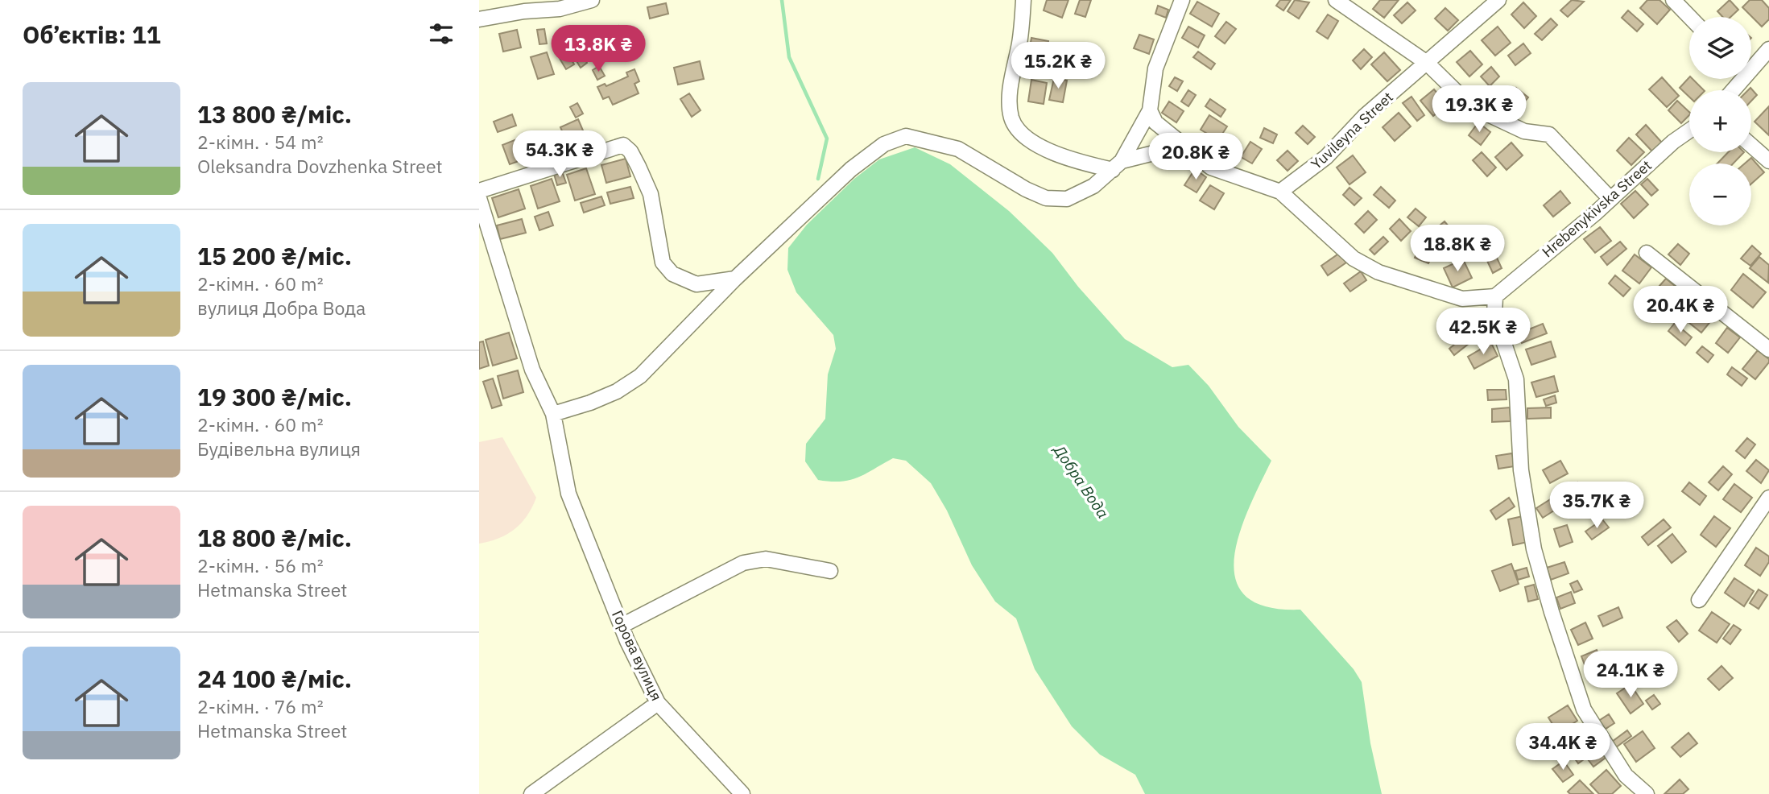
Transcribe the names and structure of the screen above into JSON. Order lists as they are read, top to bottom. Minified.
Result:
{"streets":{"street":["Yuvileyna Street","Hrebenykivska Street","Горова вулиця"]},"water":["Добра Вода"],"page":{"heading":"Об’єктів: 11","map_buttons":["+","−"],"price":["13.8K ₴","15.2K ₴","19.3K ₴","54.3K ₴","20.8K ₴","18.8K ₴","20.4K ₴","42.5K ₴","35.7K ₴","24.1K ₴","34.4K ₴"],"list":[{"name":"13 800 ₴/міс.","note":"2-кімн. · 54 m² · Oleksandra Dovzhenka Street"},{"name":"15 200 ₴/міс.","note":"2-кімн. · 60 m² · вулиця Добра Вода"},{"name":"19 300 ₴/міс.","note":"2-кімн. · 60 m² · Будівельна вулиця"},{"name":"18 800 ₴/міс.","note":"2-кімн. · 56 m² · Hetmanska Street"},{"name":"24 100 ₴/міс.","note":"2-кімн. · 76 m² · Hetmanska Street"}]}}
